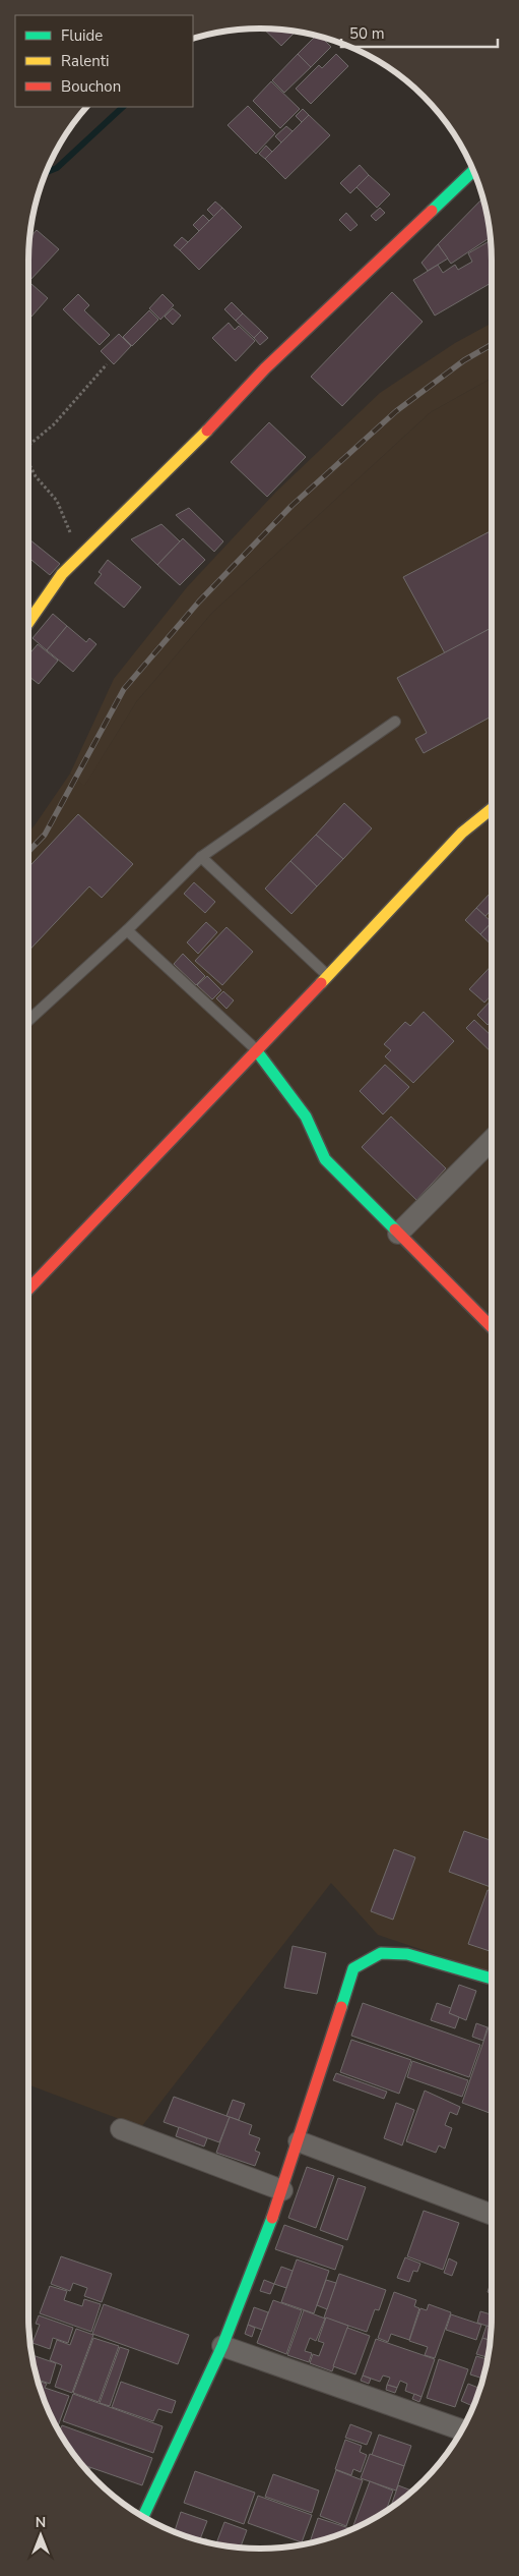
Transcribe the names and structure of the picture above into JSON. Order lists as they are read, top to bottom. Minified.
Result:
{"legend":["Fluide","Ralenti","Bouchon"],"scale_bar":"50 m","north":"top"}
